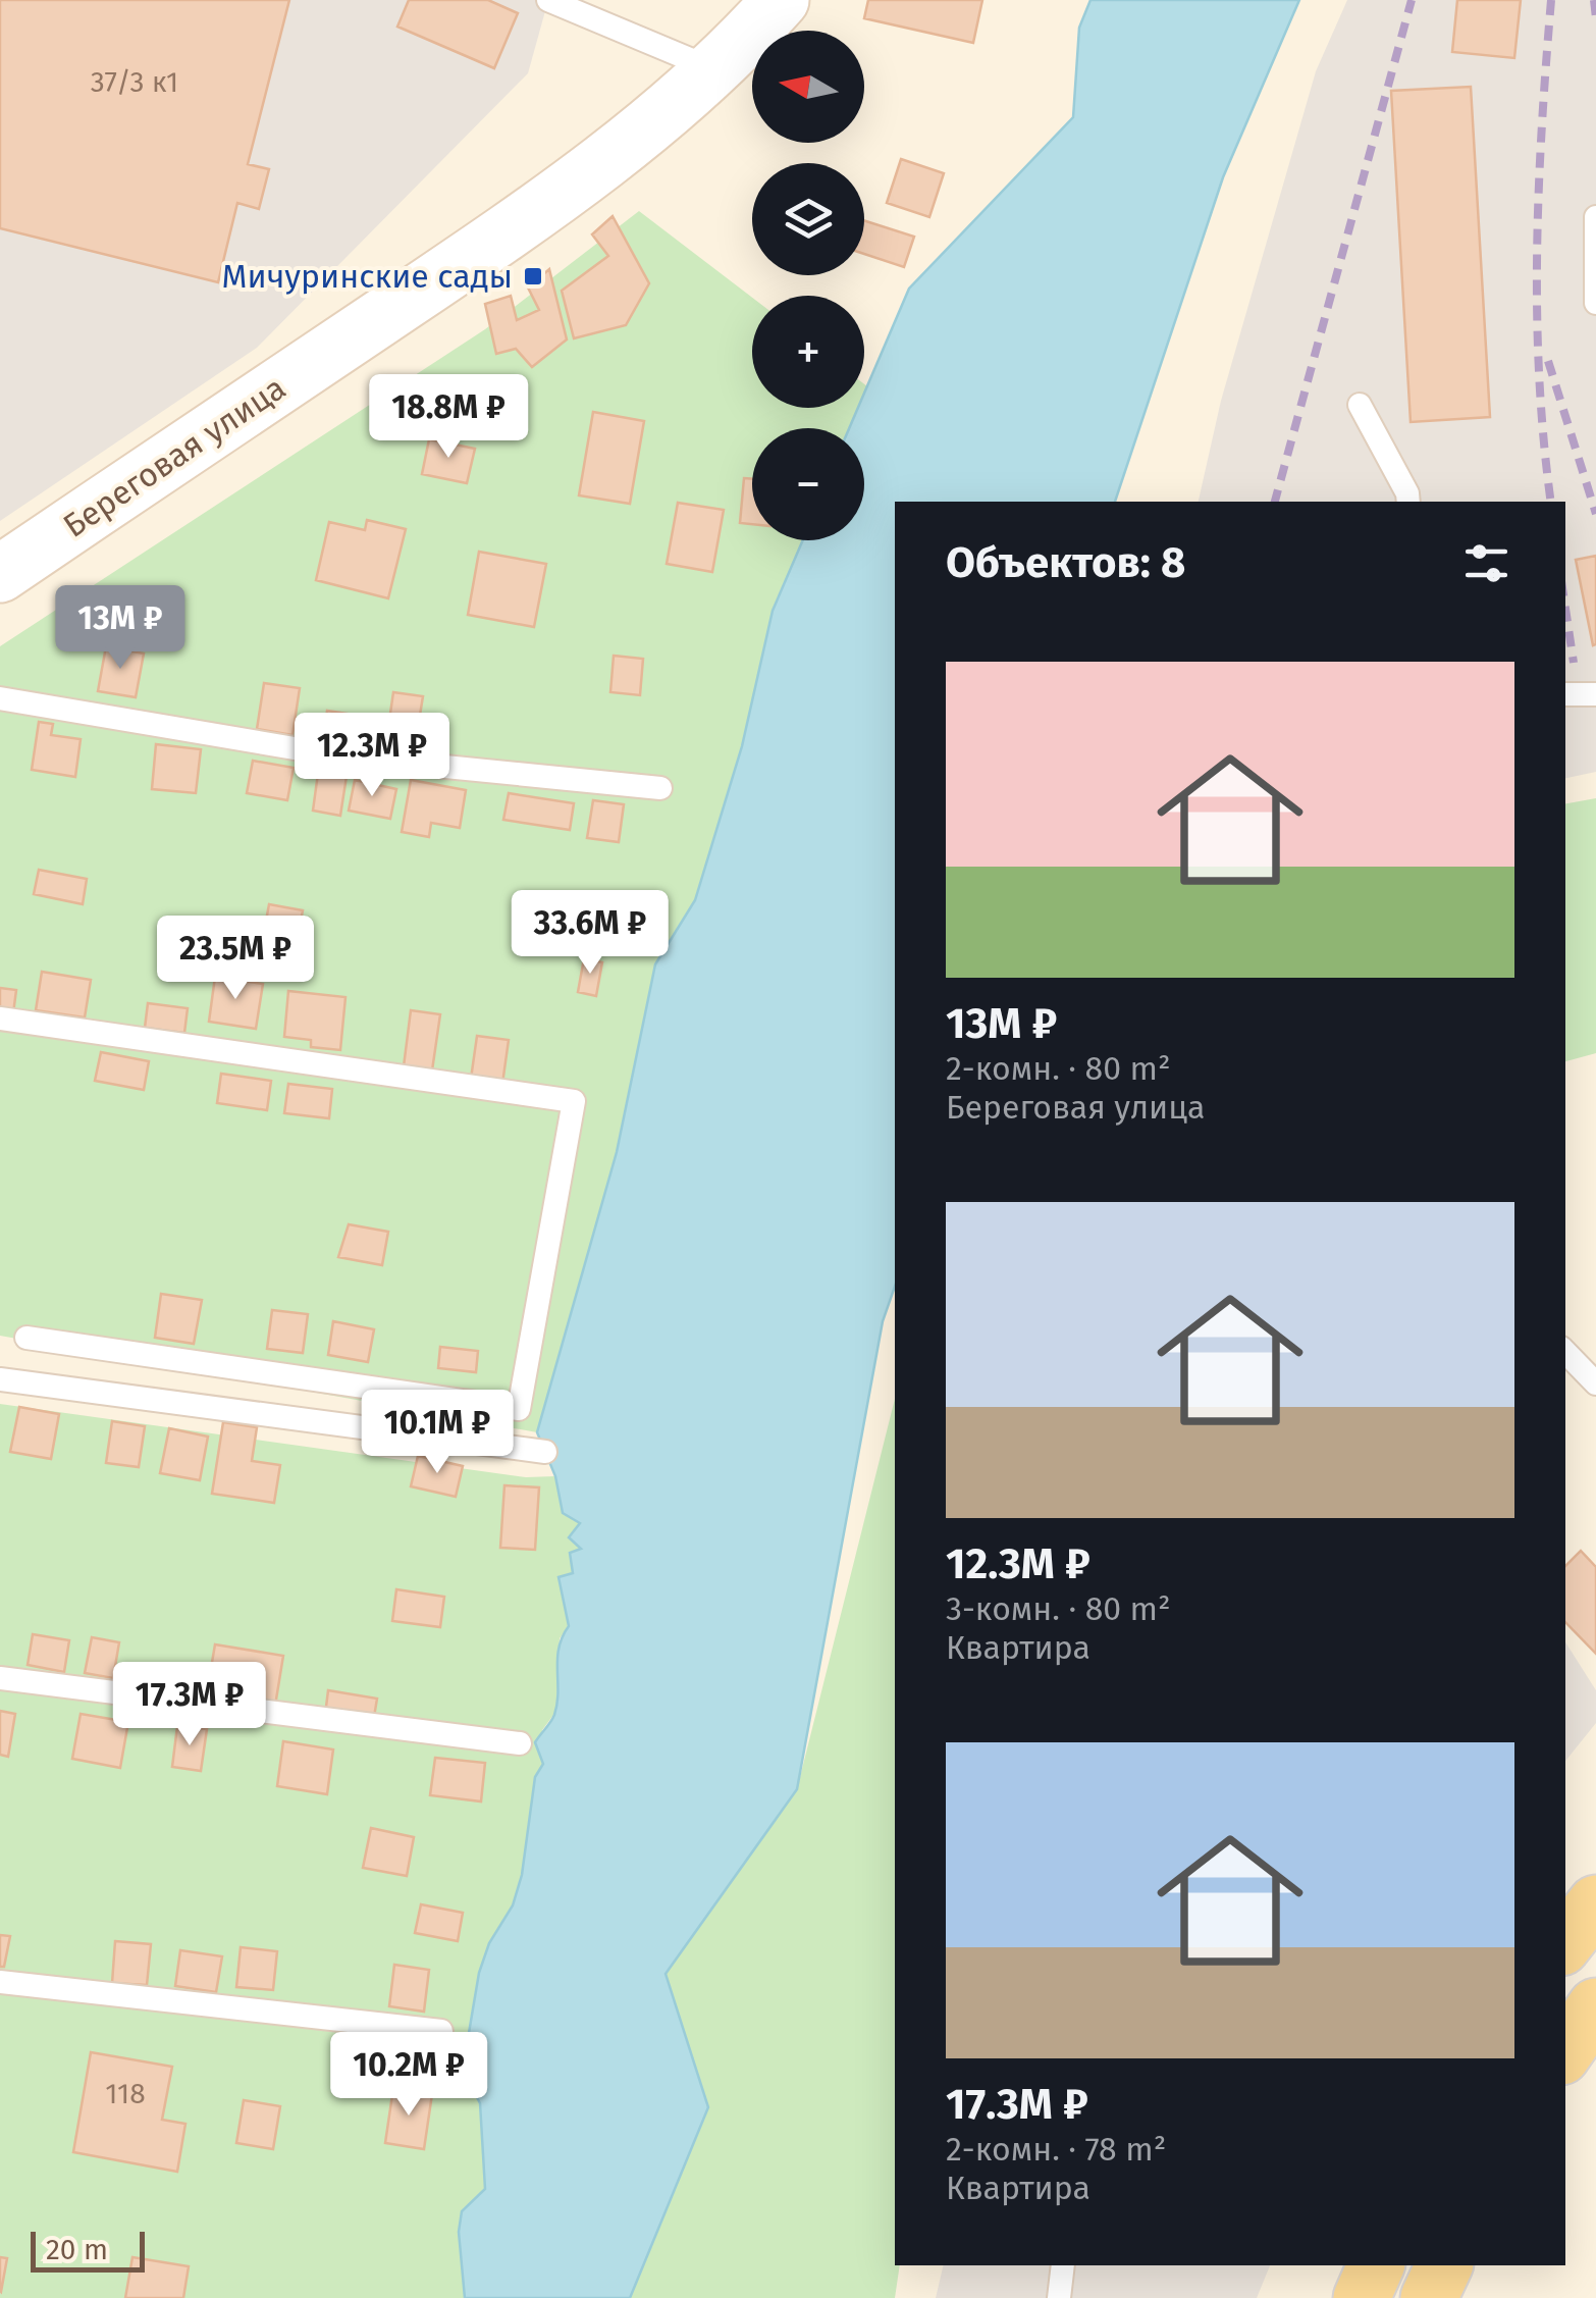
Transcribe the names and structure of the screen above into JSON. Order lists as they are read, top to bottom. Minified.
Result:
{"streets":{"street":["Береговая улица"]},"places":{"transit":["Мичуринские сады"]},"house_numbers":["37/3 к1","118"],"scale_bar":"20 m","north":"left","page":{"map_buttons":["+","−"],"price":["18.8M ₽","13M ₽","12.3M ₽","33.6M ₽","23.5M ₽","10.1M ₽","17.3M ₽","10.2M ₽"],"heading":"Объектов: 8","list":[{"name":"13M ₽","note":"2-комн. · 80 m² · Береговая улица"},{"name":"12.3M ₽","note":"3-комн. · 80 m² · Квартира"},{"name":"17.3M ₽","note":"2-комн. · 78 m² · Квартира"}],"scale":"20 m"}}
